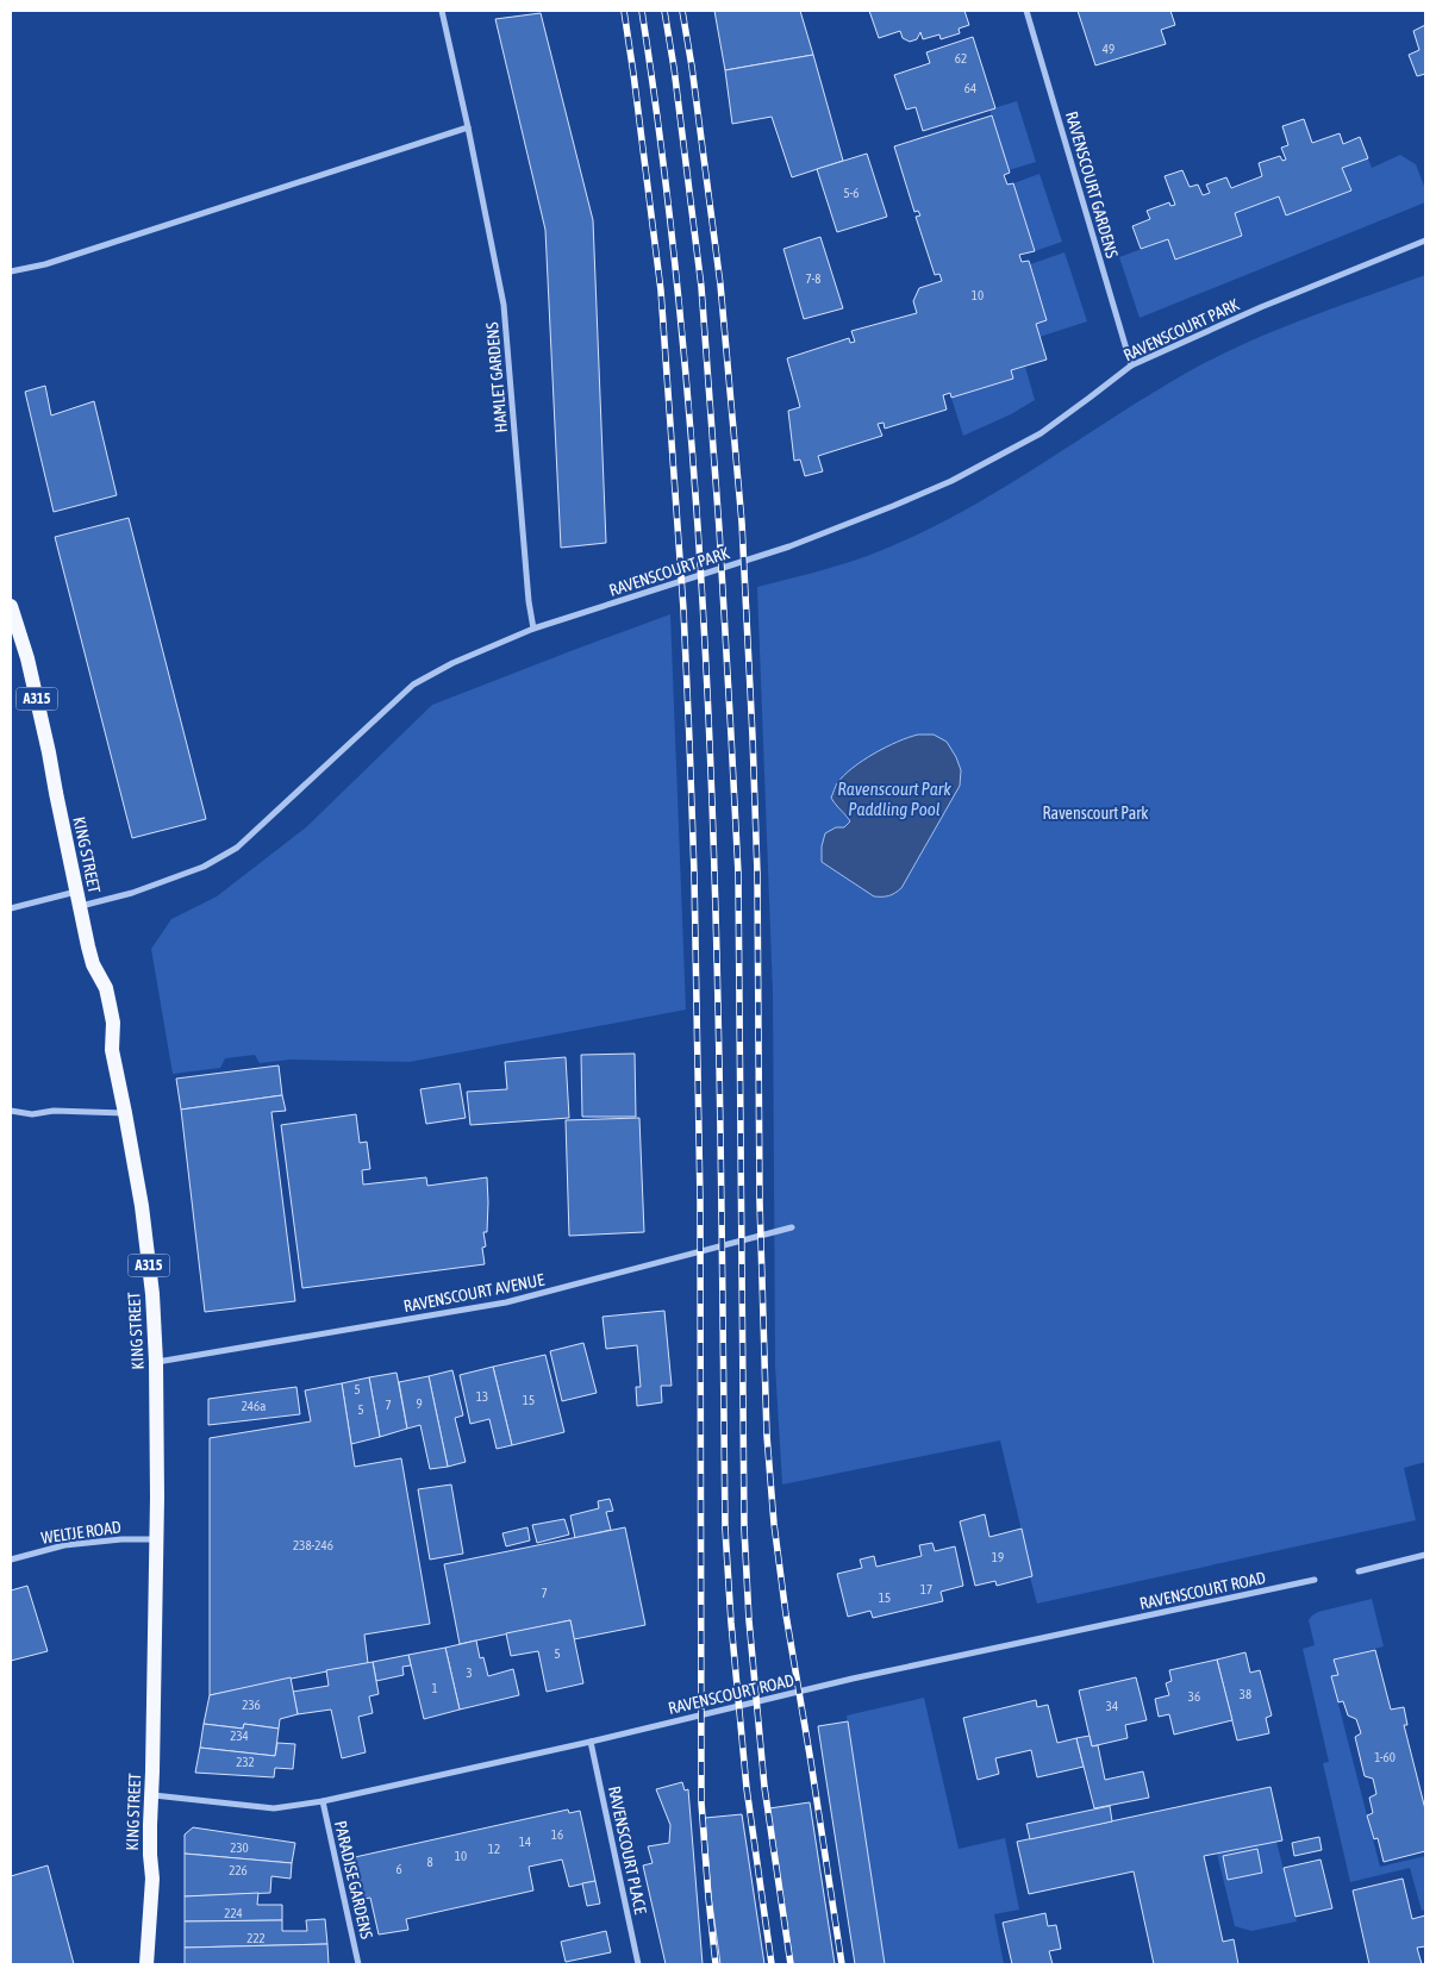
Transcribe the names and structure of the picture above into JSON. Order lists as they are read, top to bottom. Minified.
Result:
{"streets":{"main road":["A315","KING STREET"],"street":["RAVENSCOURT GARDENS","RAVENSCOURT PARK","HAMLET GARDENS","RAVENSCOURT AVENUE","WELTJE ROAD","RAVENSCOURT ROAD","RAVENSCOURT PLACE","PARADISE GARDENS"]},"crossings":[["RAVENSCOURT GARDENS","RAVENSCOURT PARK"],["RAVENSCOURT PARK","HAMLET GARDENS"],["RAVENSCOURT PARK","KING STREET"],["KING STREET","RAVENSCOURT AVENUE"],["KING STREET","WELTJE ROAD"],["KING STREET","RAVENSCOURT ROAD"],["RAVENSCOURT ROAD","RAVENSCOURT PLACE"],["RAVENSCOURT ROAD","PARADISE GARDENS"]],"water":["Ravenscourt Park Paddling Pool"],"parks":["Ravenscourt Park"],"house_numbers":["49","62","64","5-6","7-8","10","5","13","15","9","7","246a","5","238-246","19","17","7","15","5","3","1","38","36","236","34","234","1-60","232","16","14","230","12","10","8","6","226","224","222"]}
